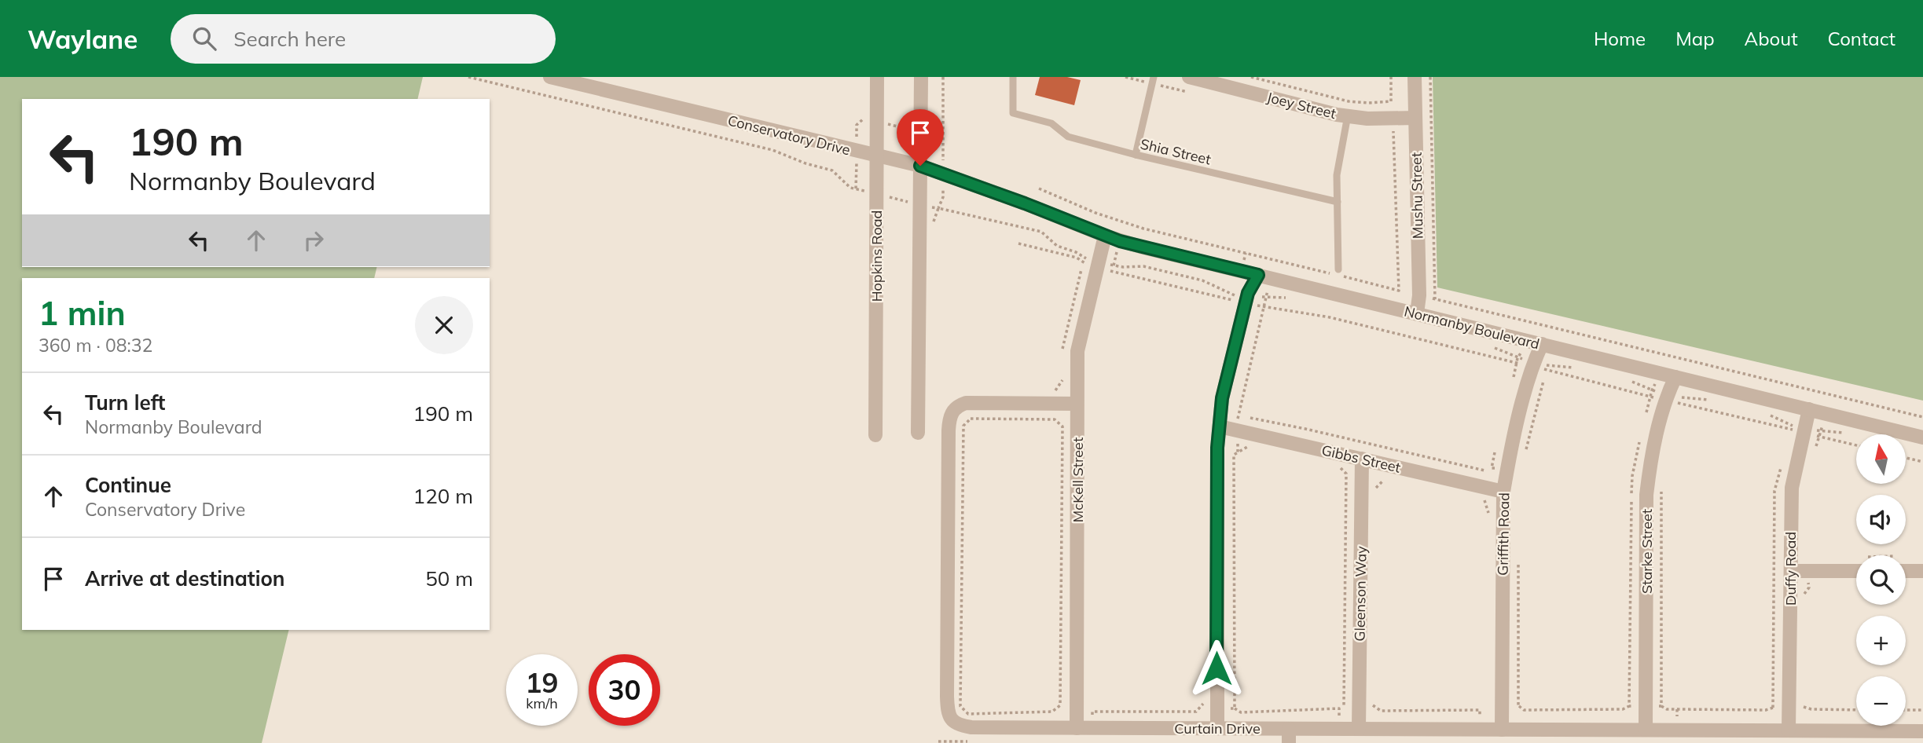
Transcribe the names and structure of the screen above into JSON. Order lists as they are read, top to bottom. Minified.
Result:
{"streets":{"street":["Joey Street","Conservatory Drive","Mushu Street","Hopkins Road","Normanby Boulevard","Gibbs Street","McKell Street","Griffith Road","Starke Street","Duffy Road","Gleenson Way","Curtain Drive"],"lane":["Shia Street"]},"crossings":[["Joey Street","Mushu Street"],["Conservatory Drive","Hopkins Road"],["Conservatory Drive","Normanby Boulevard"],["Mushu Street","Normanby Boulevard"],["Normanby Boulevard","McKell Street"],["Normanby Boulevard","Griffith Road"],["Normanby Boulevard","Starke Street"],["Normanby Boulevard","Duffy Road"],["Gibbs Street","Griffith Road"],["Gibbs Street","Gleenson Way"],["McKell Street","Curtain Drive"],["Griffith Road","Curtain Drive"],["Starke Street","Curtain Drive"],["Duffy Road","Curtain Drive"],["Gleenson Way","Curtain Drive"]],"north":"top","page":{"header":"Waylane","search":"Search here","nav":["Home","Map","About","Contact"],"turn":["190 m","Normanby Boulevard"],"heading":["1 min","360 m · 08:32"],"list":[{"name":"Turn left","note":"Normanby Boulevard","value":"190 m"},{"name":"Continue","note":"Conservatory Drive","value":"120 m"},{"name":"Arrive at destination","value":"50 m"}],"map_buttons":["+","−"],"speed":"19 km/h","limit":"30"}}
